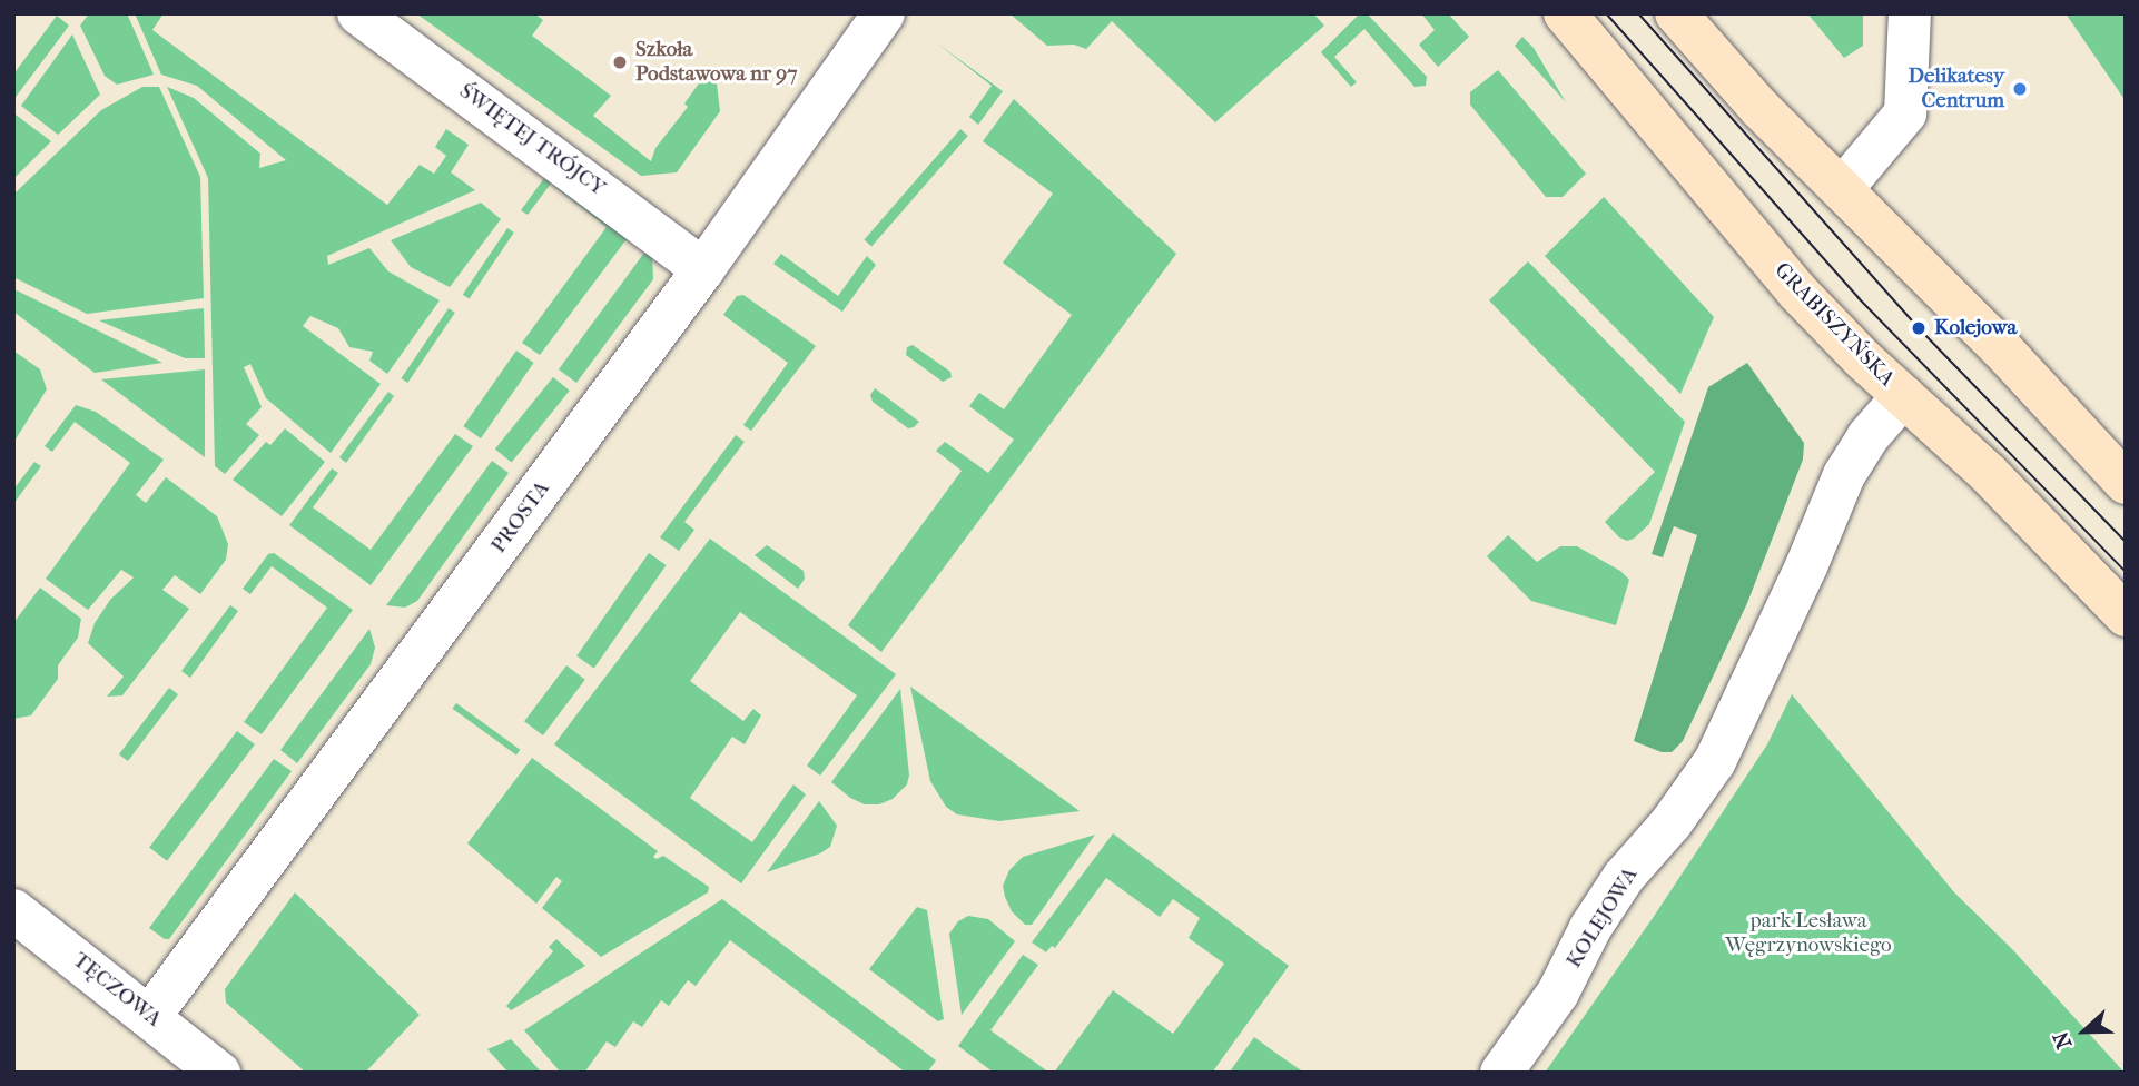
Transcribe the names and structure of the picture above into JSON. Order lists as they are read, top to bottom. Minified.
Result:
{"streets":{"main road":["GRABISZYŃSKA"],"street":["ŚWIĘTEJ TRÓJCY","PROSTA","KOLEJOWA","TĘCZOWA"]},"crossings":[["ŚWIĘTEJ TRÓJCY","PROSTA"],["GRABISZYŃSKA","KOLEJOWA"],["PROSTA","TĘCZOWA"]],"parks":["park Lesława Węgrzynowskiego"],"places":["Szkoła Podstawowa nr 97","Delikatesy Centrum","Kolejowa"],"north":"left"}
